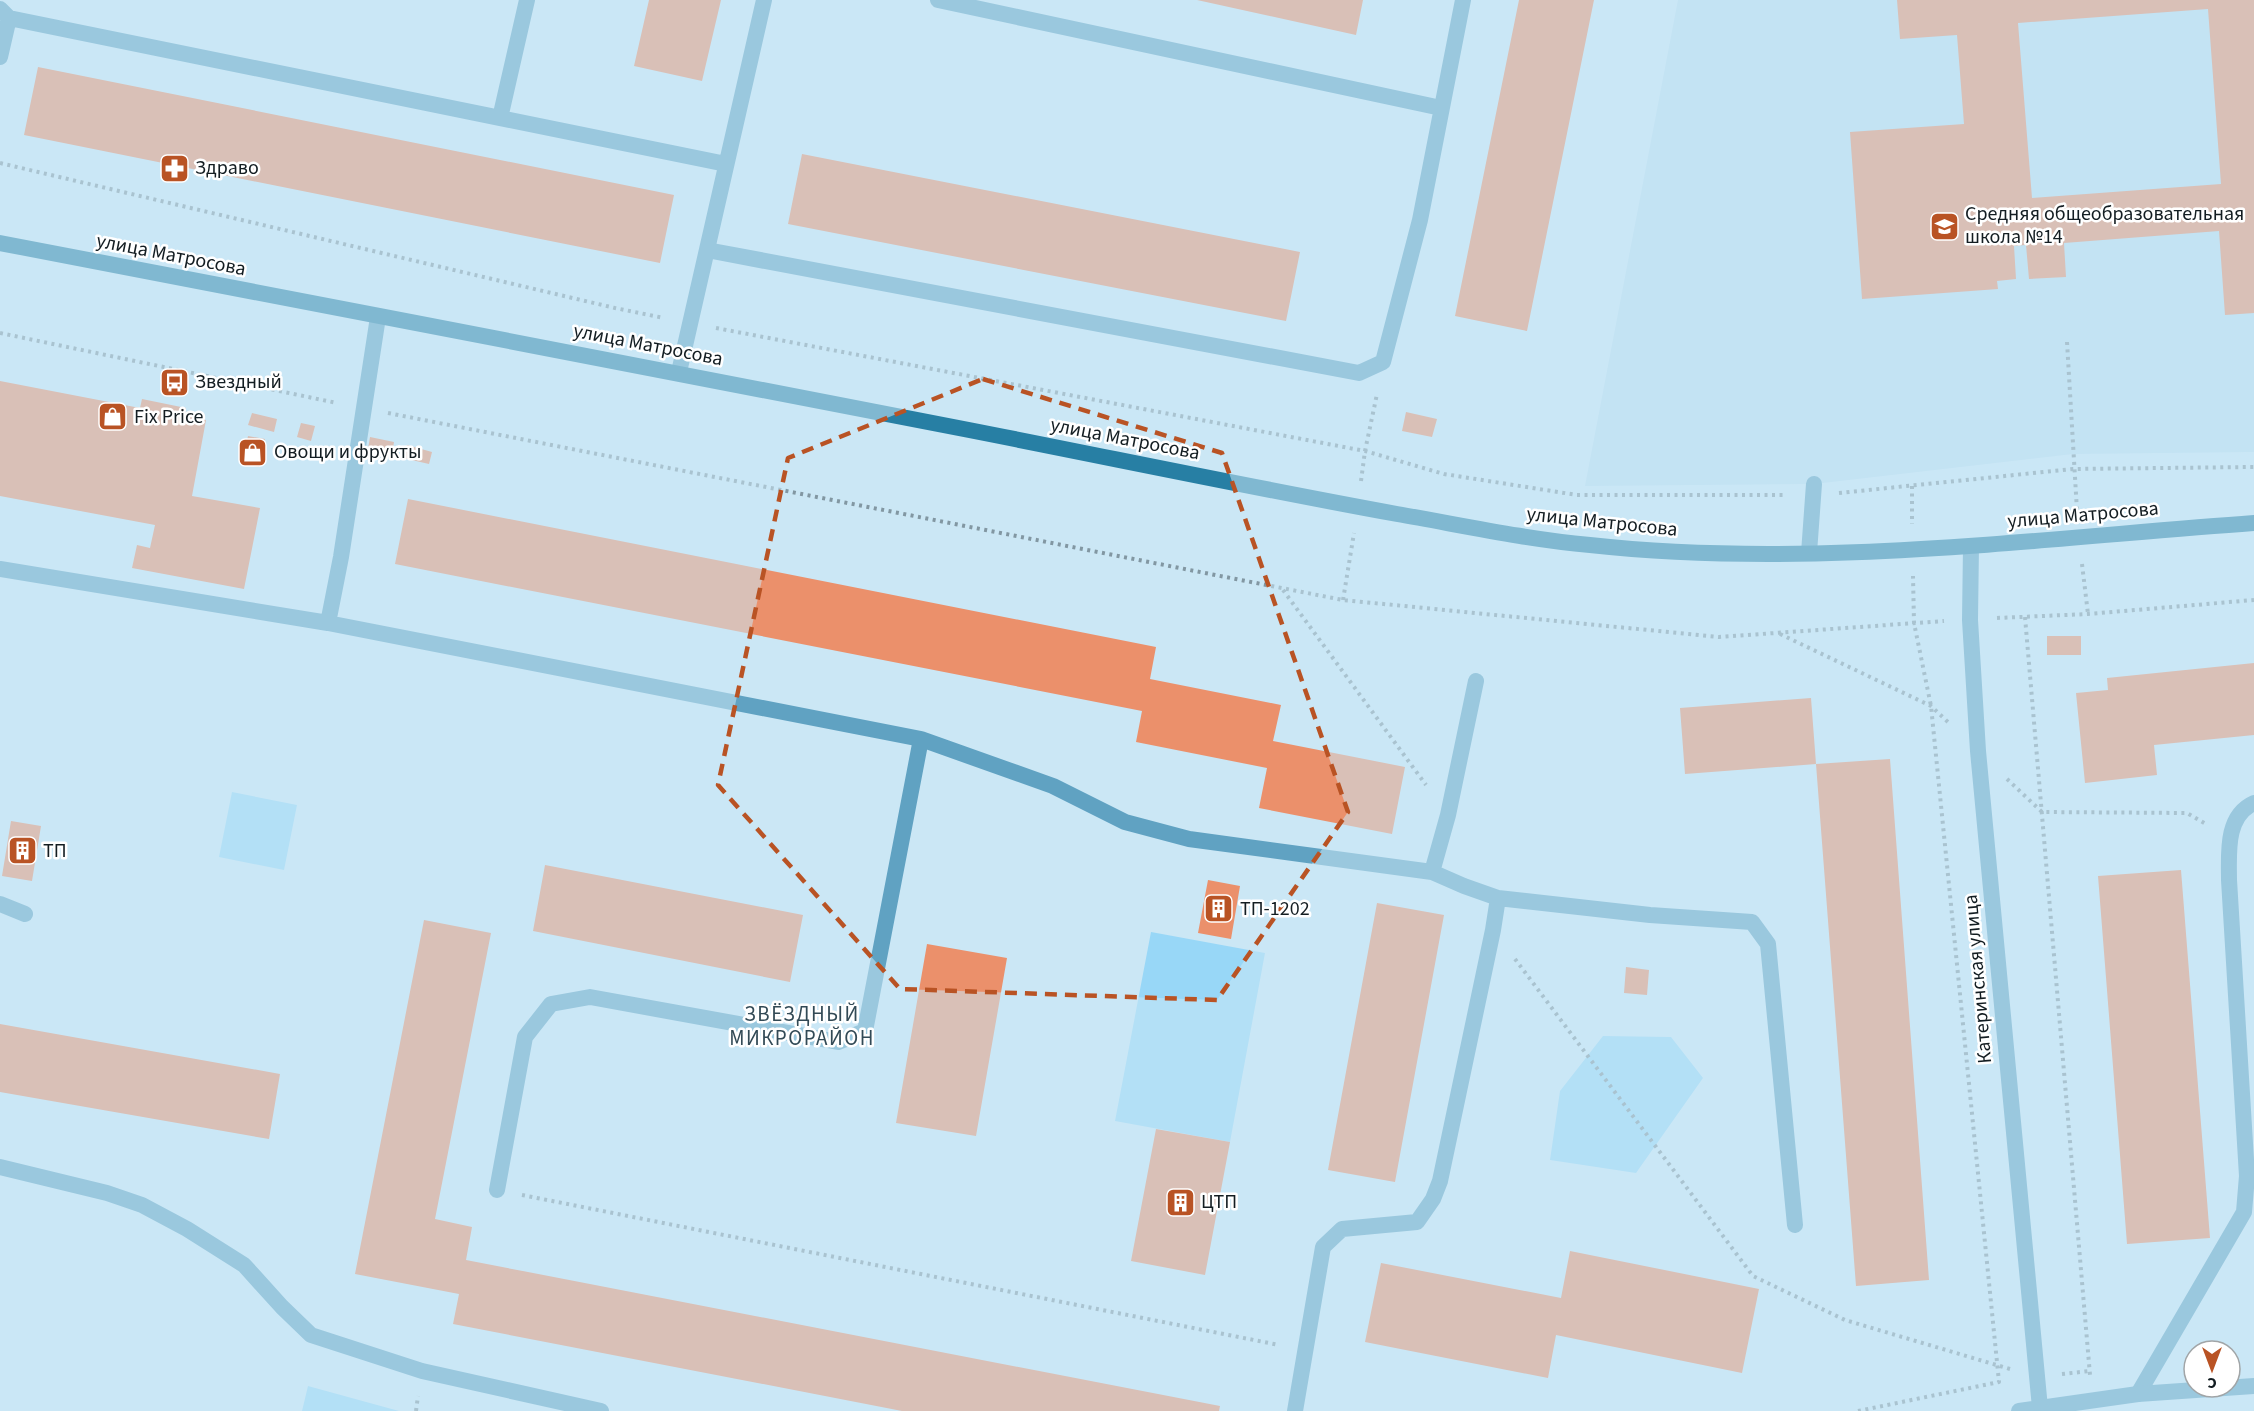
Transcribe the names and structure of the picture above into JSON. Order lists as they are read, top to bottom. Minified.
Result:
{"streets":{"main road":["улица Матросова"],"street":["Катеринская улица"]},"crossings":[["улица Матросова","Катеринская улица"]],"districts":["ЗВЁЗДНЫЙ МИКРОРАЙОН"],"places":{"pharmacy":["Здраво"],"school or university":["Средняя общеобразовательная школа №14"],"bus stop":["Звездный"],"shop":["Fix Price","Овощи и фрукты"],"building":["ТП","ТП-1202","ЦТП"]},"north":"bottom"}
